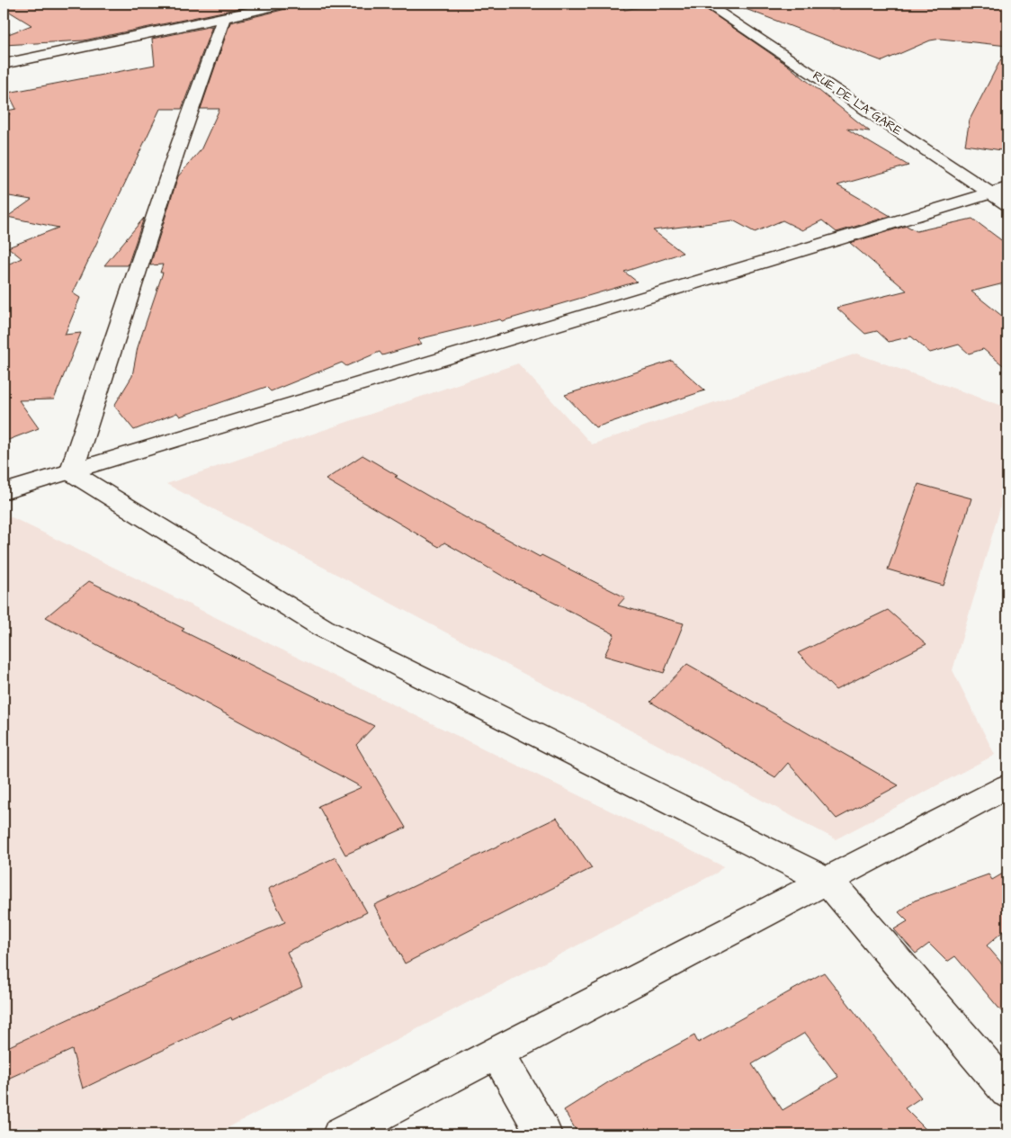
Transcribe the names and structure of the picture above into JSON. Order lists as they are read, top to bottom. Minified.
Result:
{"streets":{"street":["RUE DE LA GARE"]}}
